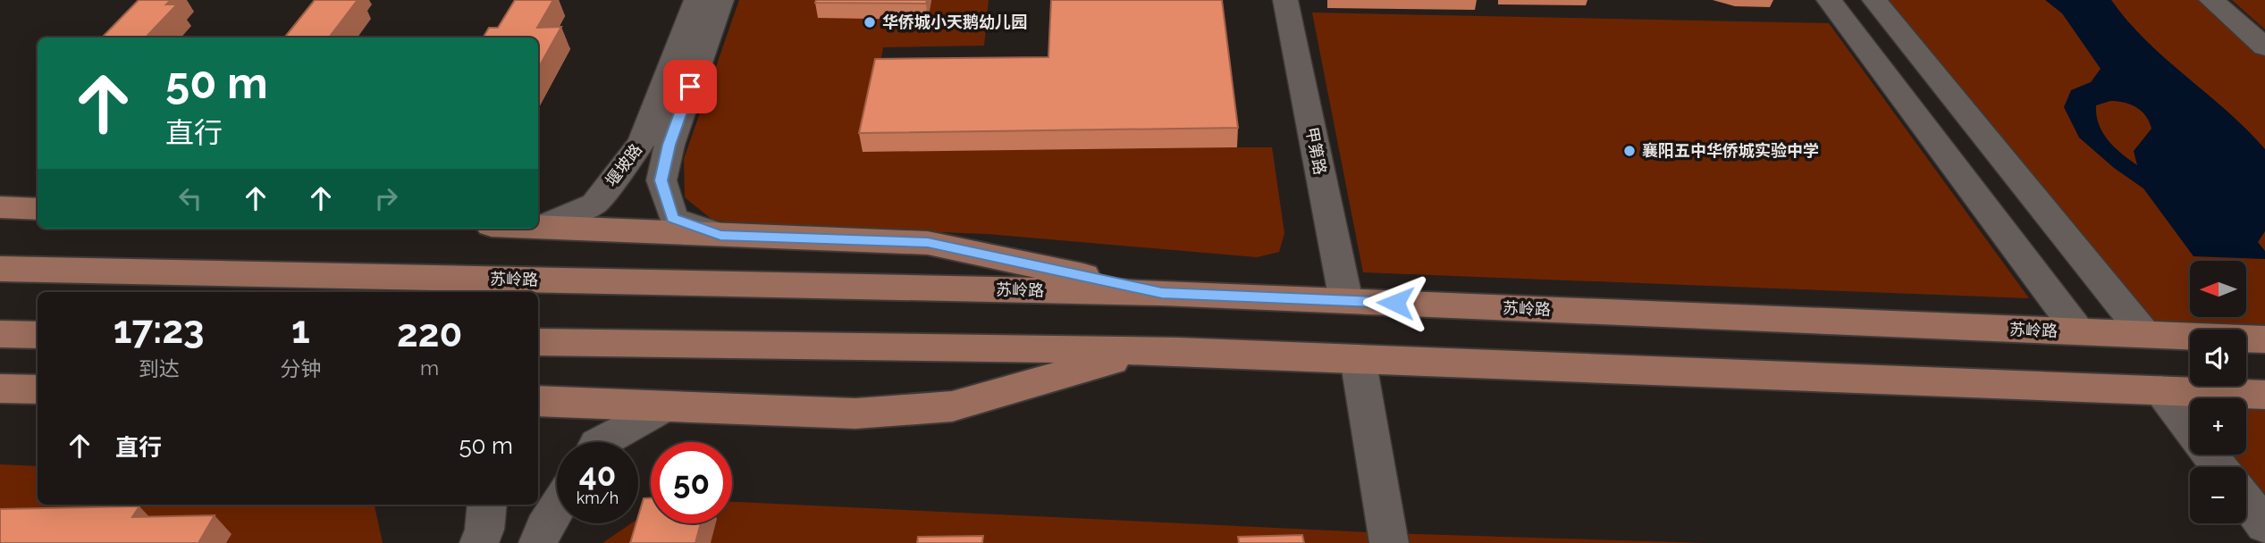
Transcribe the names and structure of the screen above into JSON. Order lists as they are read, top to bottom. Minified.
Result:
{"streets":{"main road":["苏岭路"],"street":["甲第路","堰坡路"]},"crossings":[["甲第路","苏岭路"]],"places":["华侨城小天鹅幼儿园","襄阳五中华侨城实验中学"],"north":"left","page":{"turn":["50 m","直行"],"map_buttons":["+","−"],"eta":["17:23","到达","1","分钟","220","m"],"list":[{"name":"直行","value":"50 m"}],"speed":"40 km/h","limit":"50"}}
